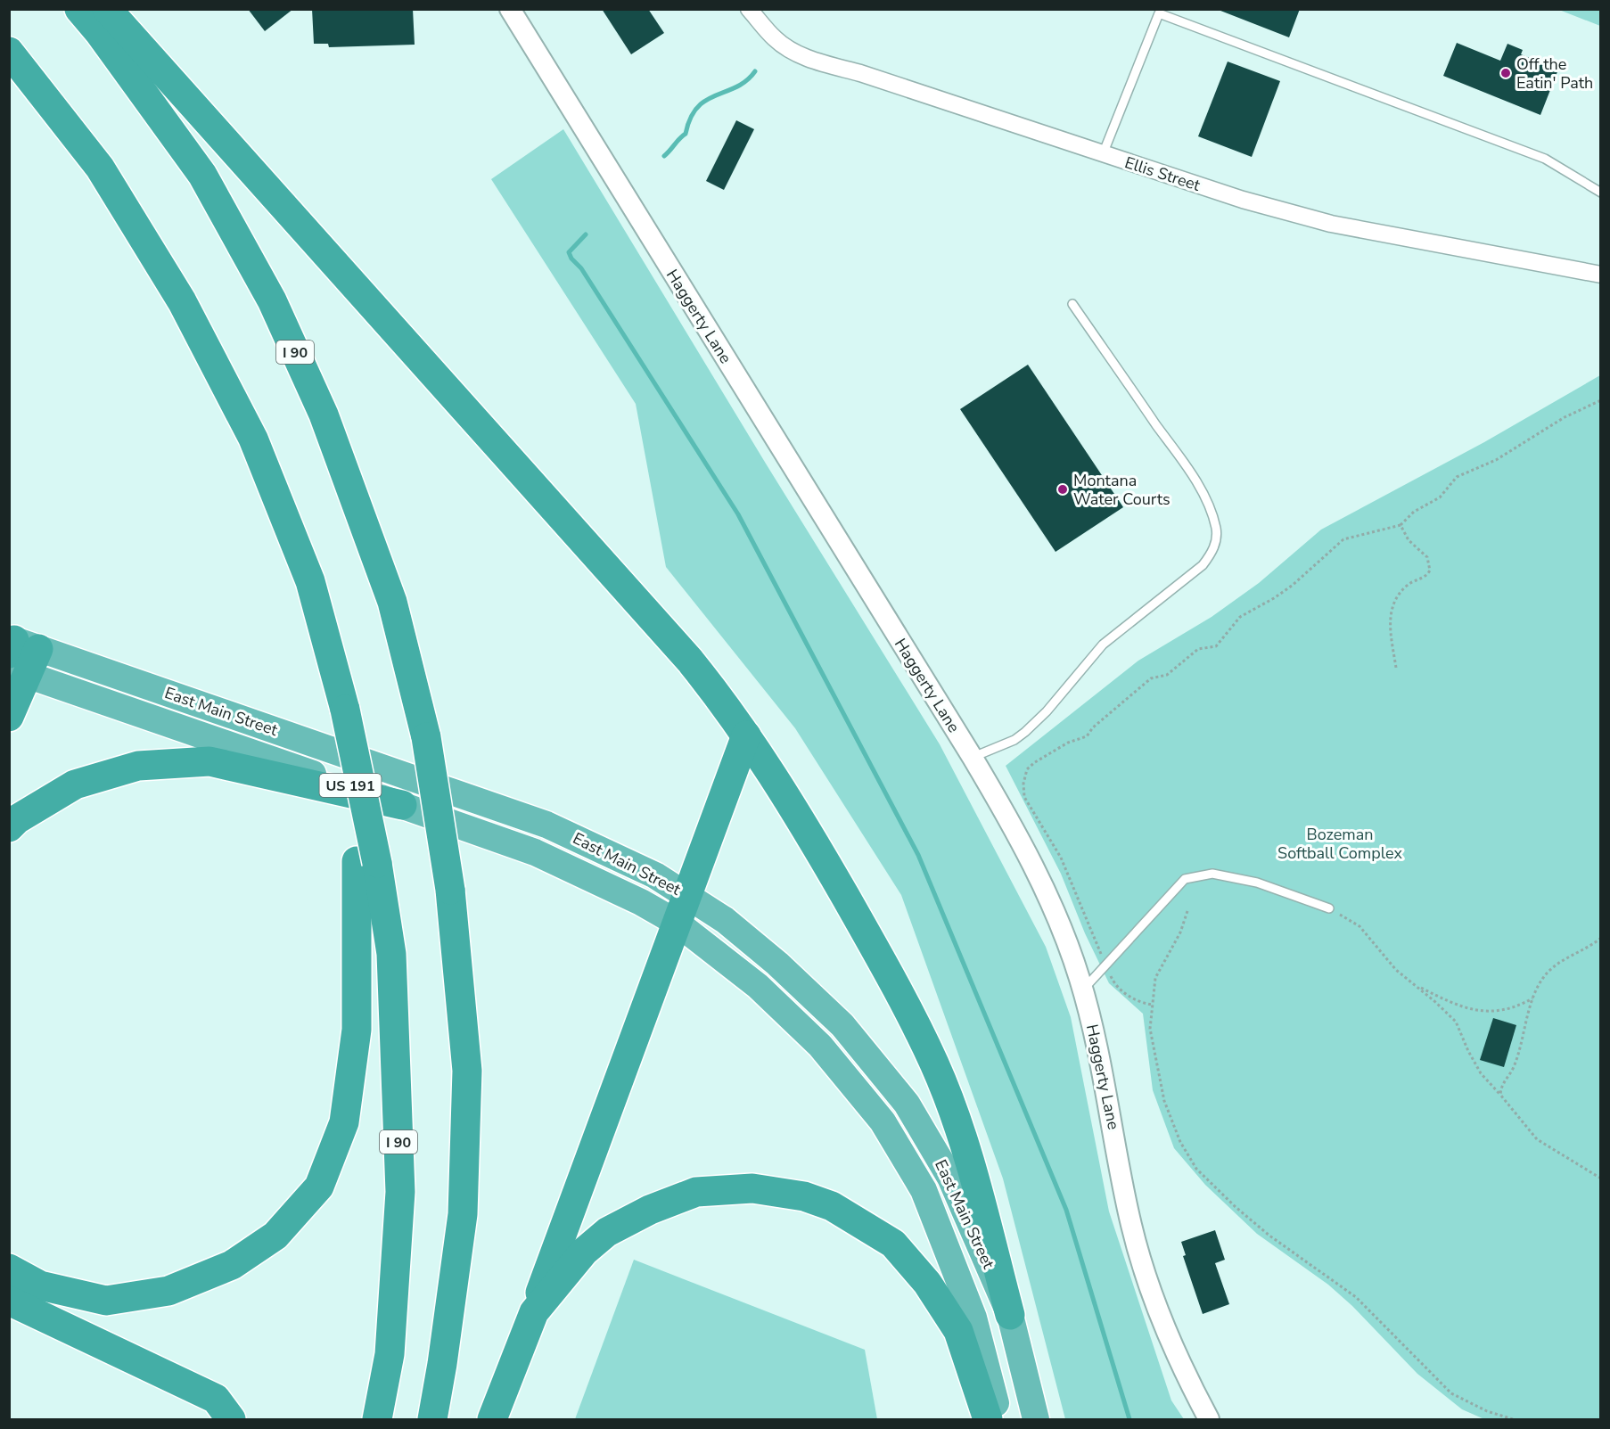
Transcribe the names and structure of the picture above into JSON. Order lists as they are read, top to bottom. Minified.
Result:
{"streets":{"highway":["I 90","East Main Street","US 191"],"street":["Ellis Street","Haggerty Lane"]},"crossings":[["I 90","US 191"]],"parks":["Bozeman Softball Complex"],"places":["Off the Eatin' Path","Montana Water Courts"]}
